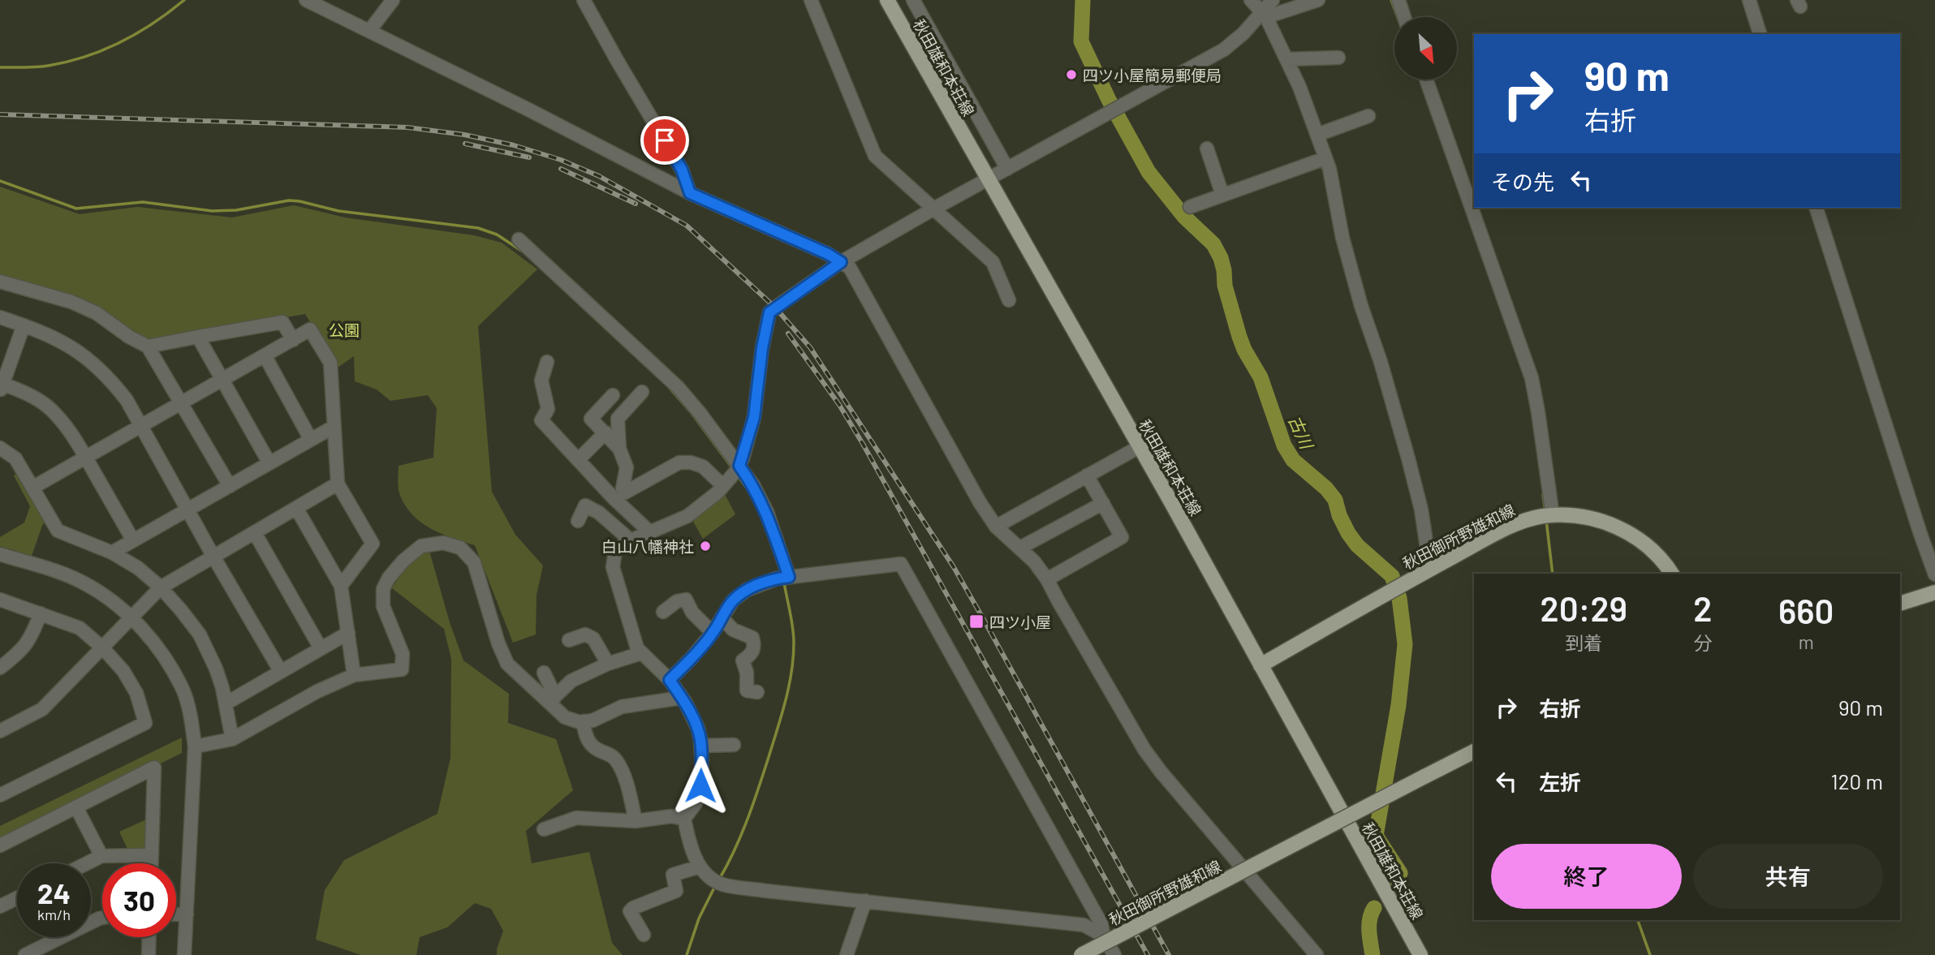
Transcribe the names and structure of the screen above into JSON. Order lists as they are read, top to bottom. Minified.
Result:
{"streets":{"main road":["秋田雄和本荘線","秋田御所野雄和線"]},"crossings":[["秋田雄和本荘線","秋田御所野雄和線"]],"water":["古川"],"parks":["公園"],"places":{"other":["四ツ小屋簡易郵便局","白山八幡神社"],"transit":["四ツ小屋"]},"north":"bottom right","page":{"turn":["90 m","右折"],"then":"その先","eta":["20:29","到着","2","分","660","m"],"list":[{"name":"右折","value":"90 m"},{"name":"左折","value":"120 m"}],"buttons":["終了","共有"],"speed":"24 km/h","limit":"30"}}
